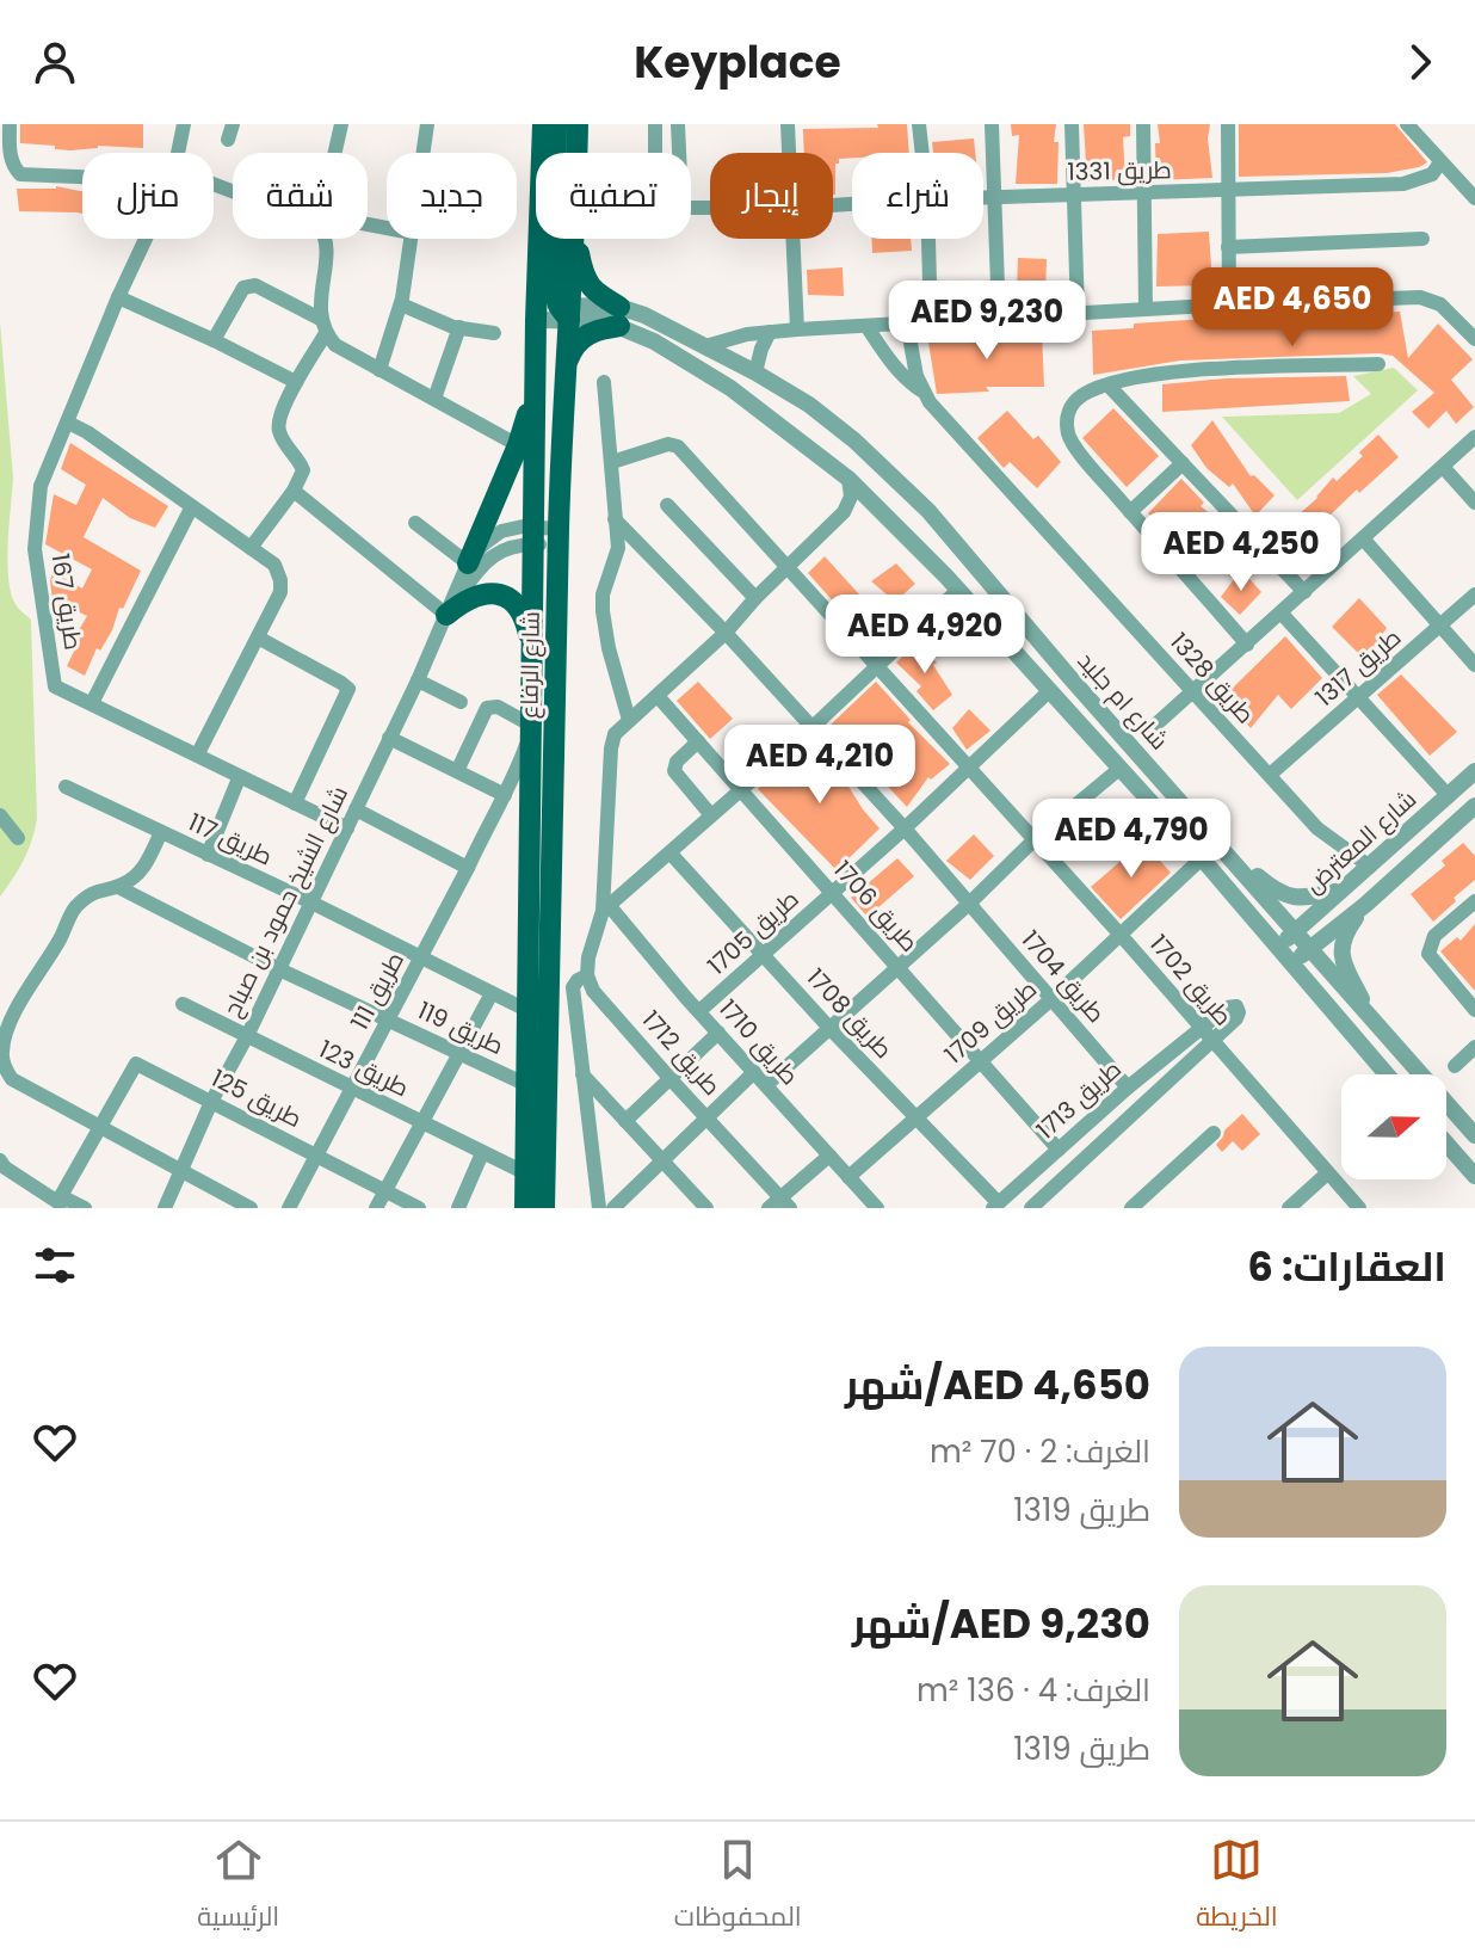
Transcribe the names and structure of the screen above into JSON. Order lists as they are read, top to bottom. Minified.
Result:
{"streets":{"main road":["شارع الرفاع"],"street":["طريق 1331","طريق 167","طريق 1317","طريق 1328","شارع ام جليد","طريق 117","شارع المعترض","شارع الشيخ حمود بن صباح","طريق 1706","طريق 1705","طريق 1704","طريق 1702","طريق 111","طريق 1708","طريق 1709","طريق 119","طريق 1710","طريق 1712","طريق 123","طريق 125","طريق 1713"]},"crossings":[["طريق 167","شارع الشيخ حمود بن صباح"],["شارع الرفاع","شارع ام جليد"],["شارع الرفاع","طريق 117"],["شارع الرفاع","شارع الشيخ حمود بن صباح"],["شارع الرفاع","طريق 111"],["شارع الرفاع","طريق 119"],["شارع الرفاع","طريق 123"],["طريق 1317","طريق 1328"],["طريق 1328","شارع المعترض"],["شارع ام جليد","شارع المعترض"],["شارع ام جليد","طريق 1705"],["شارع ام جليد","طريق 1709"],["طريق 117","شارع الشيخ حمود بن صباح"],["طريق 117","طريق 111"],["شارع الشيخ حمود بن صباح","طريق 119"],["شارع الشيخ حمود بن صباح","طريق 123"],["شارع الشيخ حمود بن صباح","طريق 125"],["طريق 1706","طريق 1705"],["طريق 1706","طريق 1709"],["طريق 1706","طريق 1713"],["طريق 1705","طريق 1704"],["طريق 1705","طريق 1702"],["طريق 1705","طريق 1708"],["طريق 1705","طريق 1710"],["طريق 1704","طريق 1709"],["طريق 1704","طريق 1713"],["طريق 1702","طريق 1709"],["طريق 1702","طريق 1713"],["طريق 111","طريق 119"],["طريق 111","طريق 123"],["طريق 111","طريق 125"],["طريق 1708","طريق 1709"],["طريق 1708","طريق 1713"],["طريق 1709","طريق 1710"]],"north":"right","page":{"header":"Keyplace","chip":["شراء","إيجار","تصفية","جديد","شقة","منزل"],"price":["AED 4,650","AED 9,230","AED 4,250","AED 4,920","AED 4,210","AED 4,790"],"heading":"العقارات: 6","list":[{"name":"AED 4,650/شهر","note":"الغرف: 2 · 70 m² · طريق 1319"},{"name":"AED 9,230/شهر","note":"الغرف: 4 · 136 m² · طريق 1319"}],"tabs":["الخريطة","المحفوظات","الرئيسية"]}}
